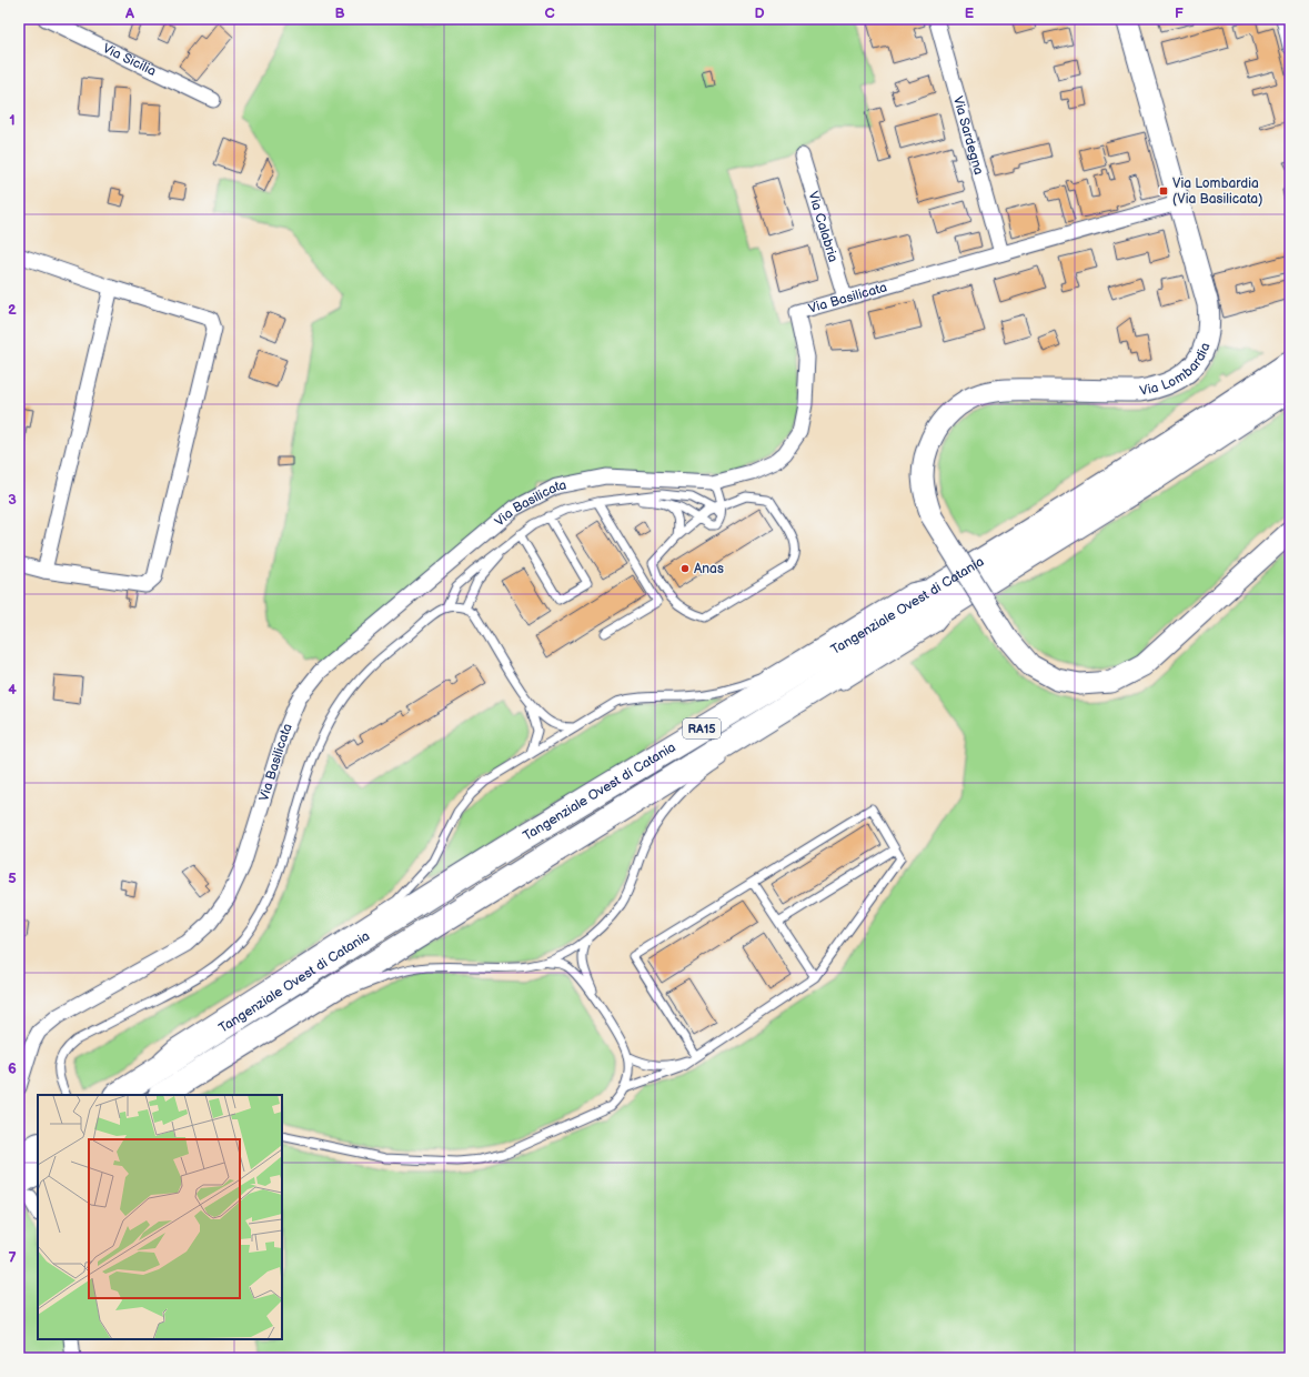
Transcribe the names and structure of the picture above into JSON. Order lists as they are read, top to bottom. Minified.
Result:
{"streets":{"highway":["Tangenziale Ovest di Catania","RA15"],"street":["Via Sicilia","Via Sardegna","Via Calabria","Via Basilicata","Via Lombardia"]},"crossings":[["Via Sardegna","Via Basilicata"],["Via Calabria","Via Basilicata"],["Via Basilicata","Via Lombardia"]],"places":{"transit":["Via Lombardia (Via Basilicata)"],"other":["Anas"]},"grid":{"columns":["A","B","C","D","E","F"],"rows":["1","2","3","4","5","6","7"]}}
